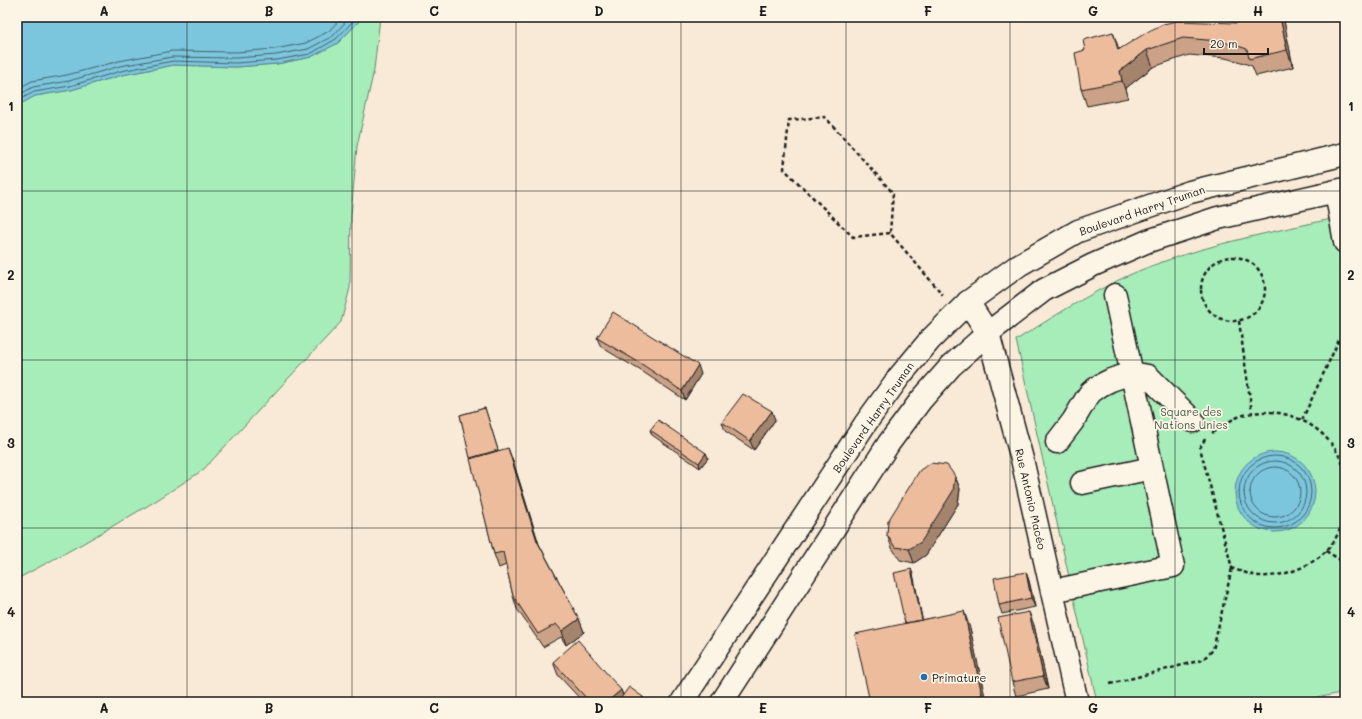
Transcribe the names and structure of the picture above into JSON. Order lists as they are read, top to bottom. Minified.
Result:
{"streets":{"main road":["Boulevard Harry Truman","Rue Antonio Macéo"]},"crossings":[["Boulevard Harry Truman","Rue Antonio Macéo"]],"parks":["Square des Nations Unies"],"places":["Primature"],"scale_bar":"20 m","grid":{"columns":["A","B","C","D","E","F","G","H"],"rows":["1","2","3","4"]}}
